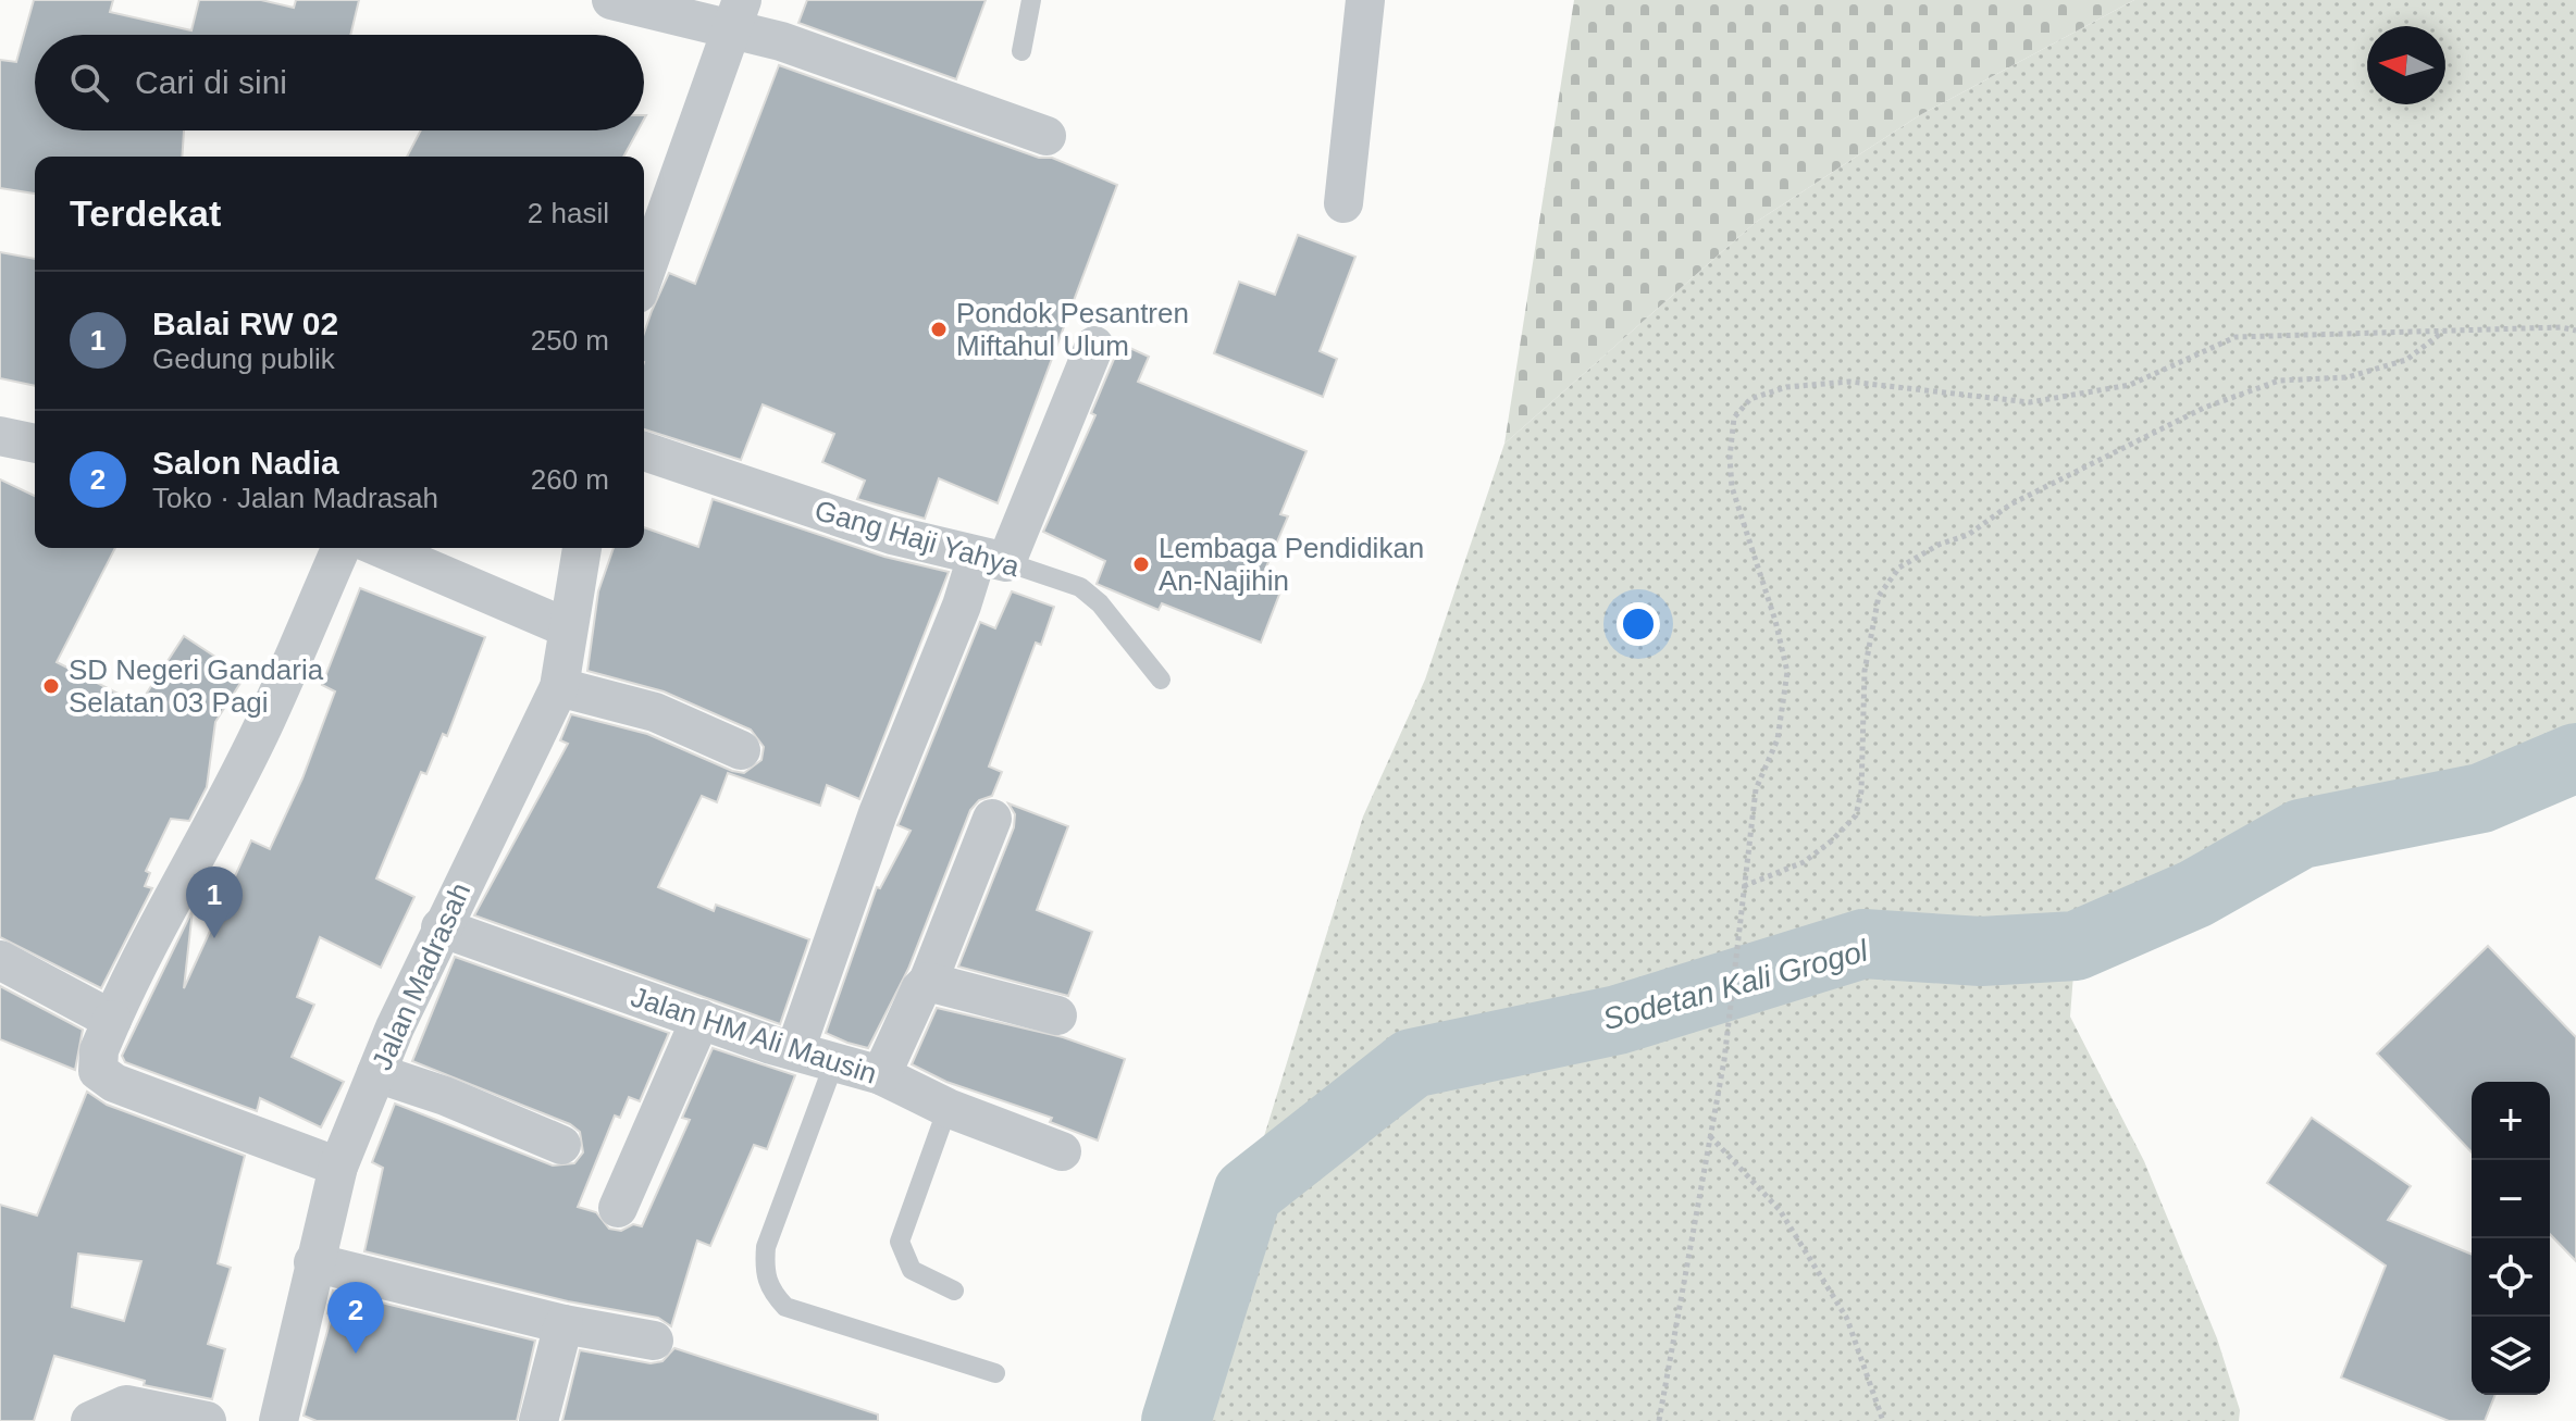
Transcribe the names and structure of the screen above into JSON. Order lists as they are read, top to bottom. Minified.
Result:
{"streets":{"street":["Gang Haji Yahya","Jalan Madrasah","Jalan HM Ali Mausin"]},"crossings":[["Jalan Madrasah","Jalan HM Ali Mausin"]],"water":["Sodetan Kali Grogol"],"places":["Pondok Pesantren Miftahul Ulum","Lembaga Pendidikan An-Najihin","SD Negeri Gandaria Selatan 03 Pagi"],"north":"left","page":{"search":"Cari di sini","heading":["Terdekat","2 hasil"],"list":[{"mark":"1","name":"Balai RW 02","note":"Gedung publik","value":"250 m"},{"mark":"2","name":"Salon Nadia","note":"Toko · Jalan Madrasah","value":"260 m"}],"pins":["1","2"],"map_buttons":["+","−"]}}
